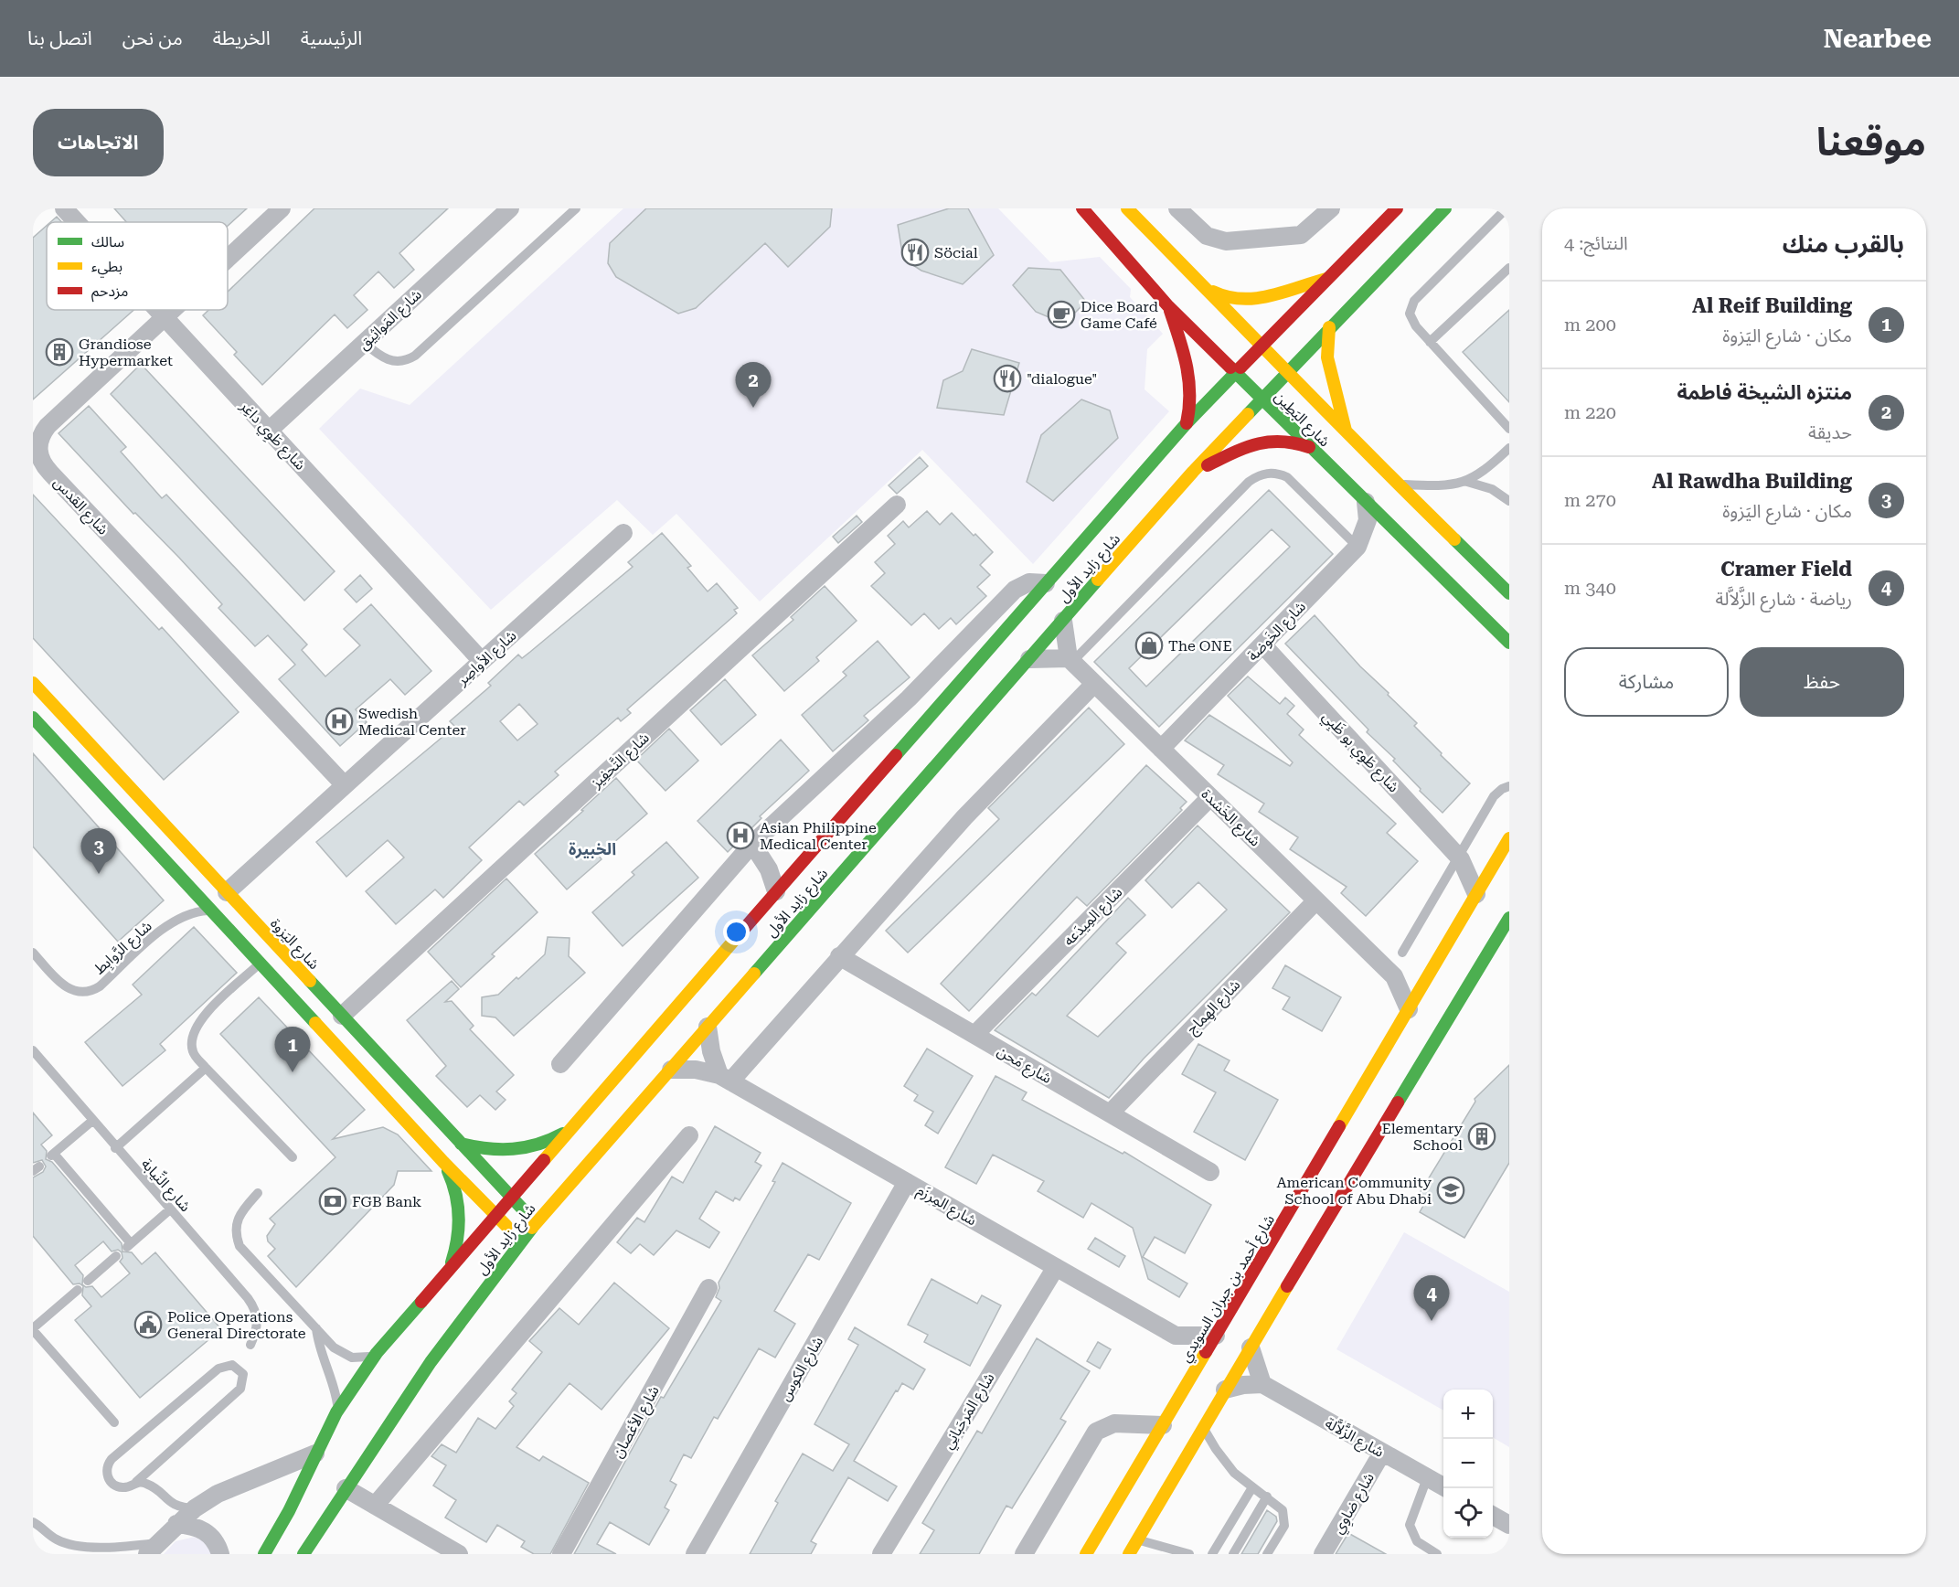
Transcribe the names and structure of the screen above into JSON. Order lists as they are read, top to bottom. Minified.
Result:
{"streets":{"main road":["شارع البَطِين","شارع زايد الأول","شارع اليَزوة","شارع أحمد بن جبران السويدي"],"street":["شارع المَواثِيق","شارع طَوِي داغِر","شارع القدس","شارع الخَوضة","شارع الأواصِر","شارع طَوِي بو ظَبِي","شارع التَّحفِيز","شارع الخَشدة","شارع المِيدَعه","شارع الهِماج","شارع مَحن","شارع المِرزَم","شارع الكوس","شارع المَرحَبانِي","شارع الأغصان","شارع الزَّلاَّلة","شارع ضاوِي"],"lane":["شارع الرَّوابِط","شارع النِّيابة"]},"crossings":[["شارع المَواثِيق","شارع طَوِي داغِر"],["شارع البَطِين","شارع زايد الأول"],["شارع البَطِين","شارع الخَوضة"],["شارع طَوِي داغِر","شارع القدس"],["شارع طَوِي داغِر","شارع الأواصِر"],["شارع القدس","شارع الأواصِر"],["شارع زايد الأول","شارع اليَزوة"],["شارع زايد الأول","شارع المِرزَم"],["شارع الخَوضة","شارع طَوِي بو ظَبِي"],["شارع الخَوضة","شارع الخَشدة"],["شارع الأواصِر","شارع اليَزوة"],["شارع طَوِي بو ظَبِي","شارع أحمد بن جبران السويدي"],["شارع التَّحفِيز","شارع اليَزوة"],["شارع الخَشدة","شارع المِيدَعه"],["شارع الخَشدة","شارع الهِماج"],["شارع الخَشدة","شارع أحمد بن جبران السويدي"],["شارع المِيدَعه","شارع مَحن"],["شارع الهِماج","شارع مَحن"],["شارع المِرزَم","شارع أحمد بن جبران السويدي"],["شارع المِرزَم","شارع الكوس"],["شارع المِرزَم","شارع المَرحَبانِي"],["شارع الزَّلاَّلة","شارع ضاوِي"]],"districts":["الخبيرة"],"places":{"restaurant":["Söcial","\"dialogue\""],"cafe":["Dice Board Game Café"],"building":["Grandiose Hypermarket","Elementary School"],"shop":["The ONE"],"hospital":["Swedish Medical Center","Asian Philippine Medical Center"],"school or university":["American Community School of Abu Dhabi"],"bank":["FGB Bank"],"public building":["Police Operations General Directorate"]},"legend":["سالك","بطيء","مزدحم"],"page":{"header":"Nearbee","nav":["الرئيسية","الخريطة","من نحن","اتصل بنا"],"title":"موقعنا","buttons":["الاتجاهات",["حفظ","مشاركة"]],"heading":["بالقرب منك","النتائج: 4"],"list":[{"mark":"1","name":"Al Reif Building","note":"مكان · شارع اليَزوة","value":"200 m"},{"mark":"2","name":"منتزه الشيخة فاطمة","note":"حديقة","value":"220 m"},{"mark":"3","name":"Al Rawdha Building","note":"مكان · شارع اليَزوة","value":"270 m"},{"mark":"4","name":"Cramer Field","note":"رياضة · شارع الزَّلاَّلة","value":"340 m"}],"pins":["2","3","1","4"],"map_buttons":["+","−"]}}
